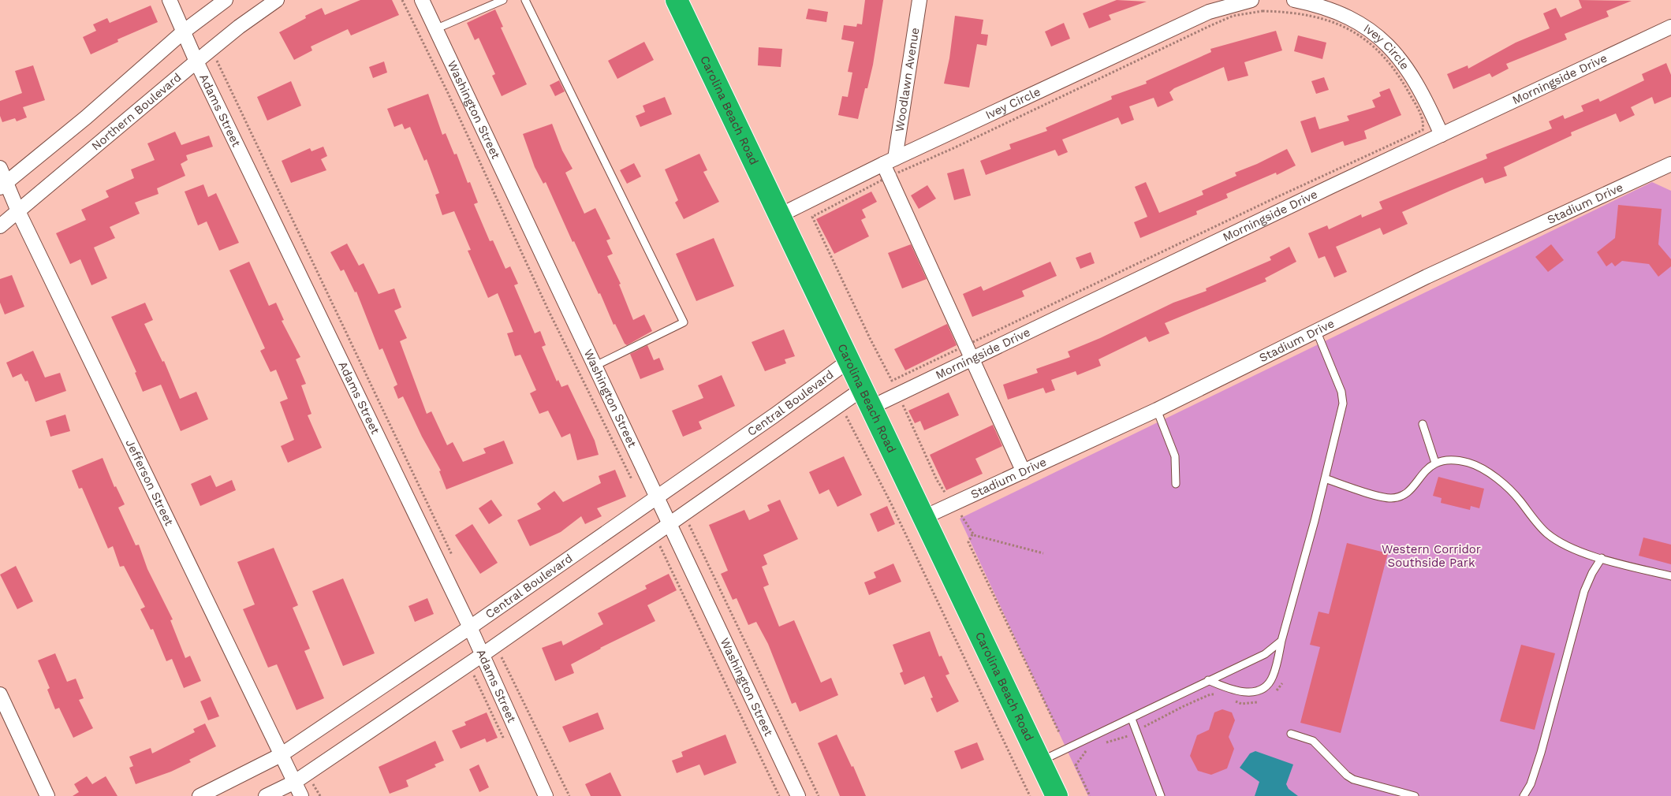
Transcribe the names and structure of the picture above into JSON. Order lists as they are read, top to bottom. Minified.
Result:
{"streets":{"highway":["Carolina Beach Road"],"street":["Ivey Circle","Woodlawn Avenue","Morningside Drive","Washington Street","Adams Street","Northern Boulevard","Stadium Drive","Central Boulevard","Jefferson Street"]},"crossings":[["Ivey Circle","Woodlawn Avenue"],["Ivey Circle","Morningside Drive"],["Ivey Circle","Carolina Beach Road"],["Morningside Drive","Carolina Beach Road"],["Washington Street","Central Boulevard"],["Adams Street","Northern Boulevard"],["Adams Street","Central Boulevard"],["Carolina Beach Road","Stadium Drive"],["Carolina Beach Road","Central Boulevard"],["Northern Boulevard","Jefferson Street"],["Central Boulevard","Jefferson Street"]],"parks":["Western Corridor Southside Park"]}
